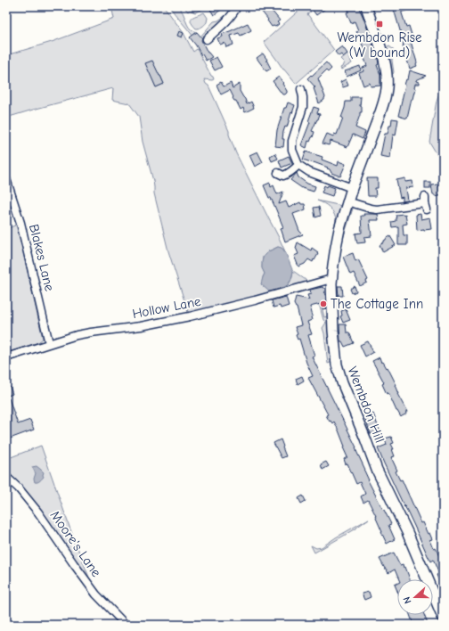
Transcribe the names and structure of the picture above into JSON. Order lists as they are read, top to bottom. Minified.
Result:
{"streets":{"main road":["Wembdon Hill"],"street":["Blakes Lane","Hollow Lane","Moore's Lane"]},"crossings":[["Blakes Lane","Hollow Lane"],["Hollow Lane","Wembdon Hill"]],"places":{"transit":["Wembdon Rise (W bound)"],"other":["The Cottage Inn"]},"north":"left"}
